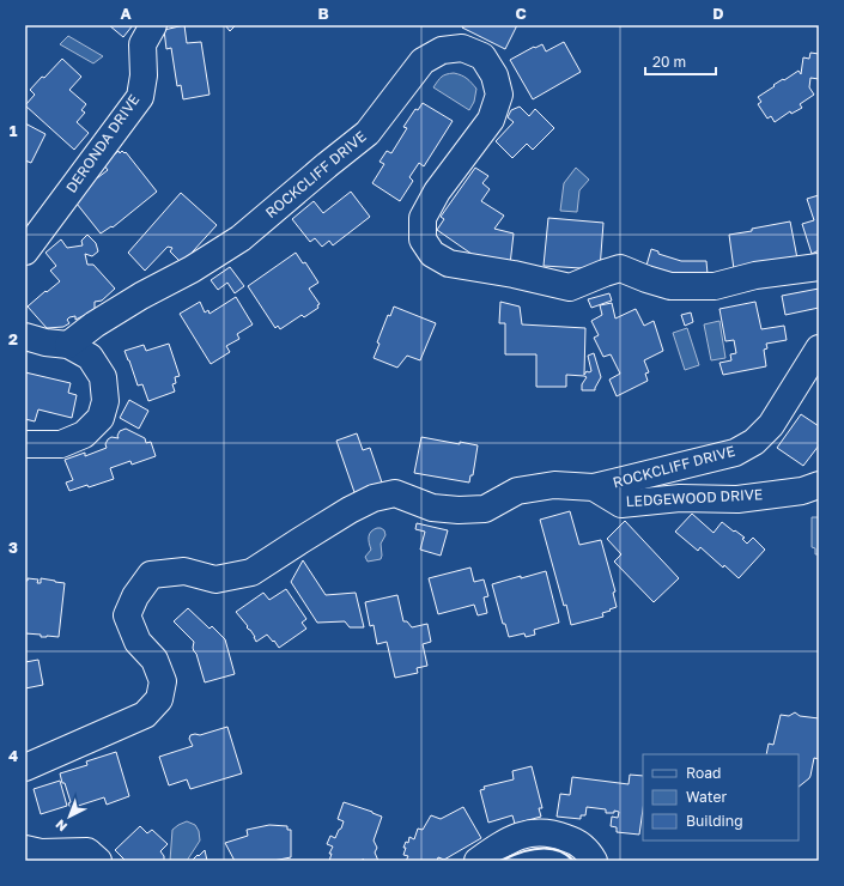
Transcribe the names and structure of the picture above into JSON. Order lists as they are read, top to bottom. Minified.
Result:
{"streets":{"street":["DERONDA DRIVE","ROCKCLIFF DRIVE","LEDGEWOOD DRIVE"]},"crossings":[["ROCKCLIFF DRIVE","LEDGEWOOD DRIVE"]],"legend":["Road","Water","Building"],"scale_bar":"20 m","north":"bottom left","grid":{"columns":["A","B","C","D"],"rows":["1","2","3","4"]}}
